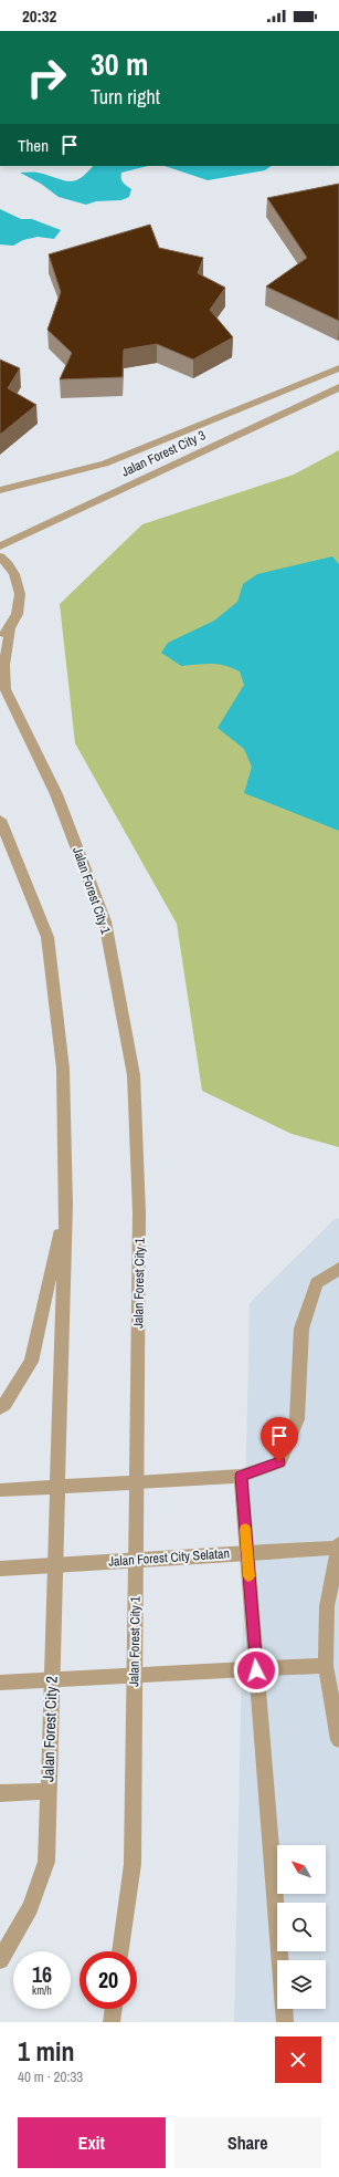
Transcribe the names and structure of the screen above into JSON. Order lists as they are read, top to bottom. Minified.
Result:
{"streets":{"street":["Jalan Forest City 3","Jalan Forest City 1","Jalan Forest City Selatan","Jalan Forest City 2"]},"north":"top left","page":{"status":"20:32","turn":["30 m","Turn right"],"then":"Then","speed":"16 km/h","limit":"20","heading":["1 min","40 m · 20:33"],"buttons":["Exit","Share"]}}
